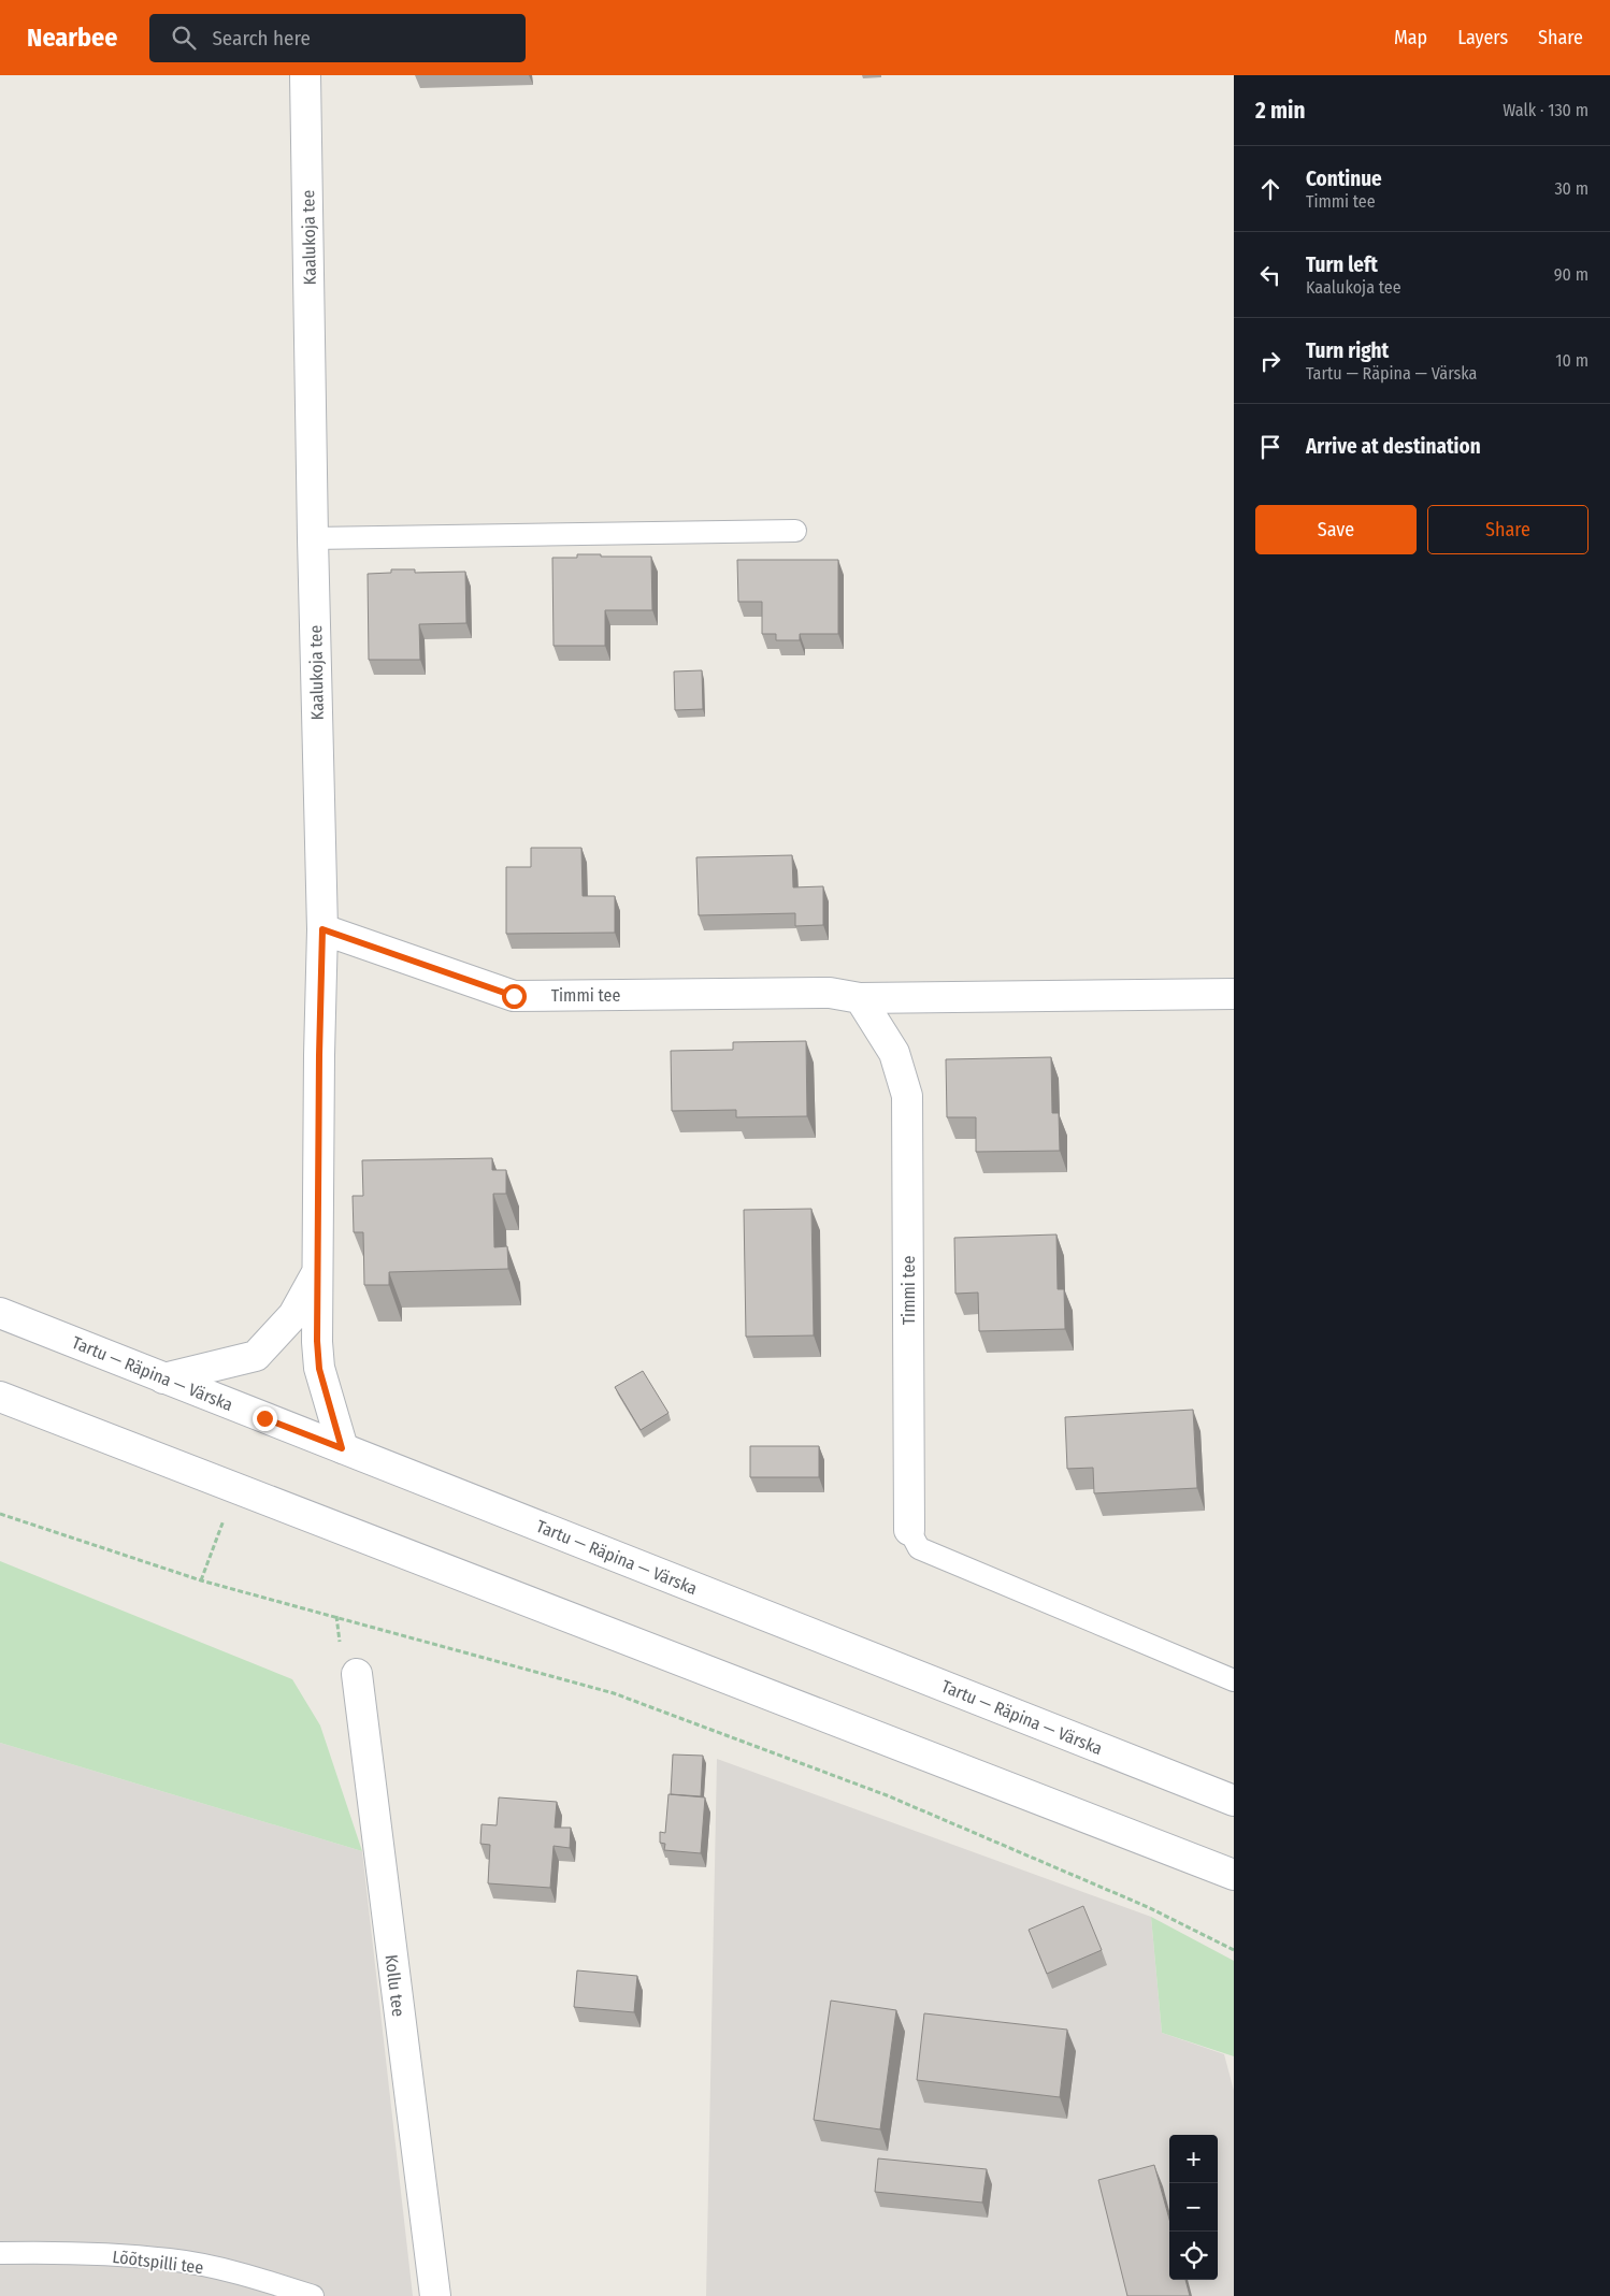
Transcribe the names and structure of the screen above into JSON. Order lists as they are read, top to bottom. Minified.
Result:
{"streets":{"street":["Kaalukoja tee","Timmi tee","Tartu — Räpina — Värska","Kollu tee"],"lane":["Lõõtspilli tee"]},"crossings":[["Kaalukoja tee","Timmi tee"],["Kaalukoja tee","Tartu — Räpina — Värska"]],"page":{"header":"Nearbee","search":"Search here","nav":["Map","Layers","Share"],"heading":["2 min","Walk · 130 m"],"list":[["Continue","Timmi tee","30 m"],["Turn left","Kaalukoja tee","90 m"],["Turn right","Tartu — Räpina — Värska","10 m"],"Arrive at destination"],"buttons":["Save","Share"],"map_buttons":["+","−"]}}
